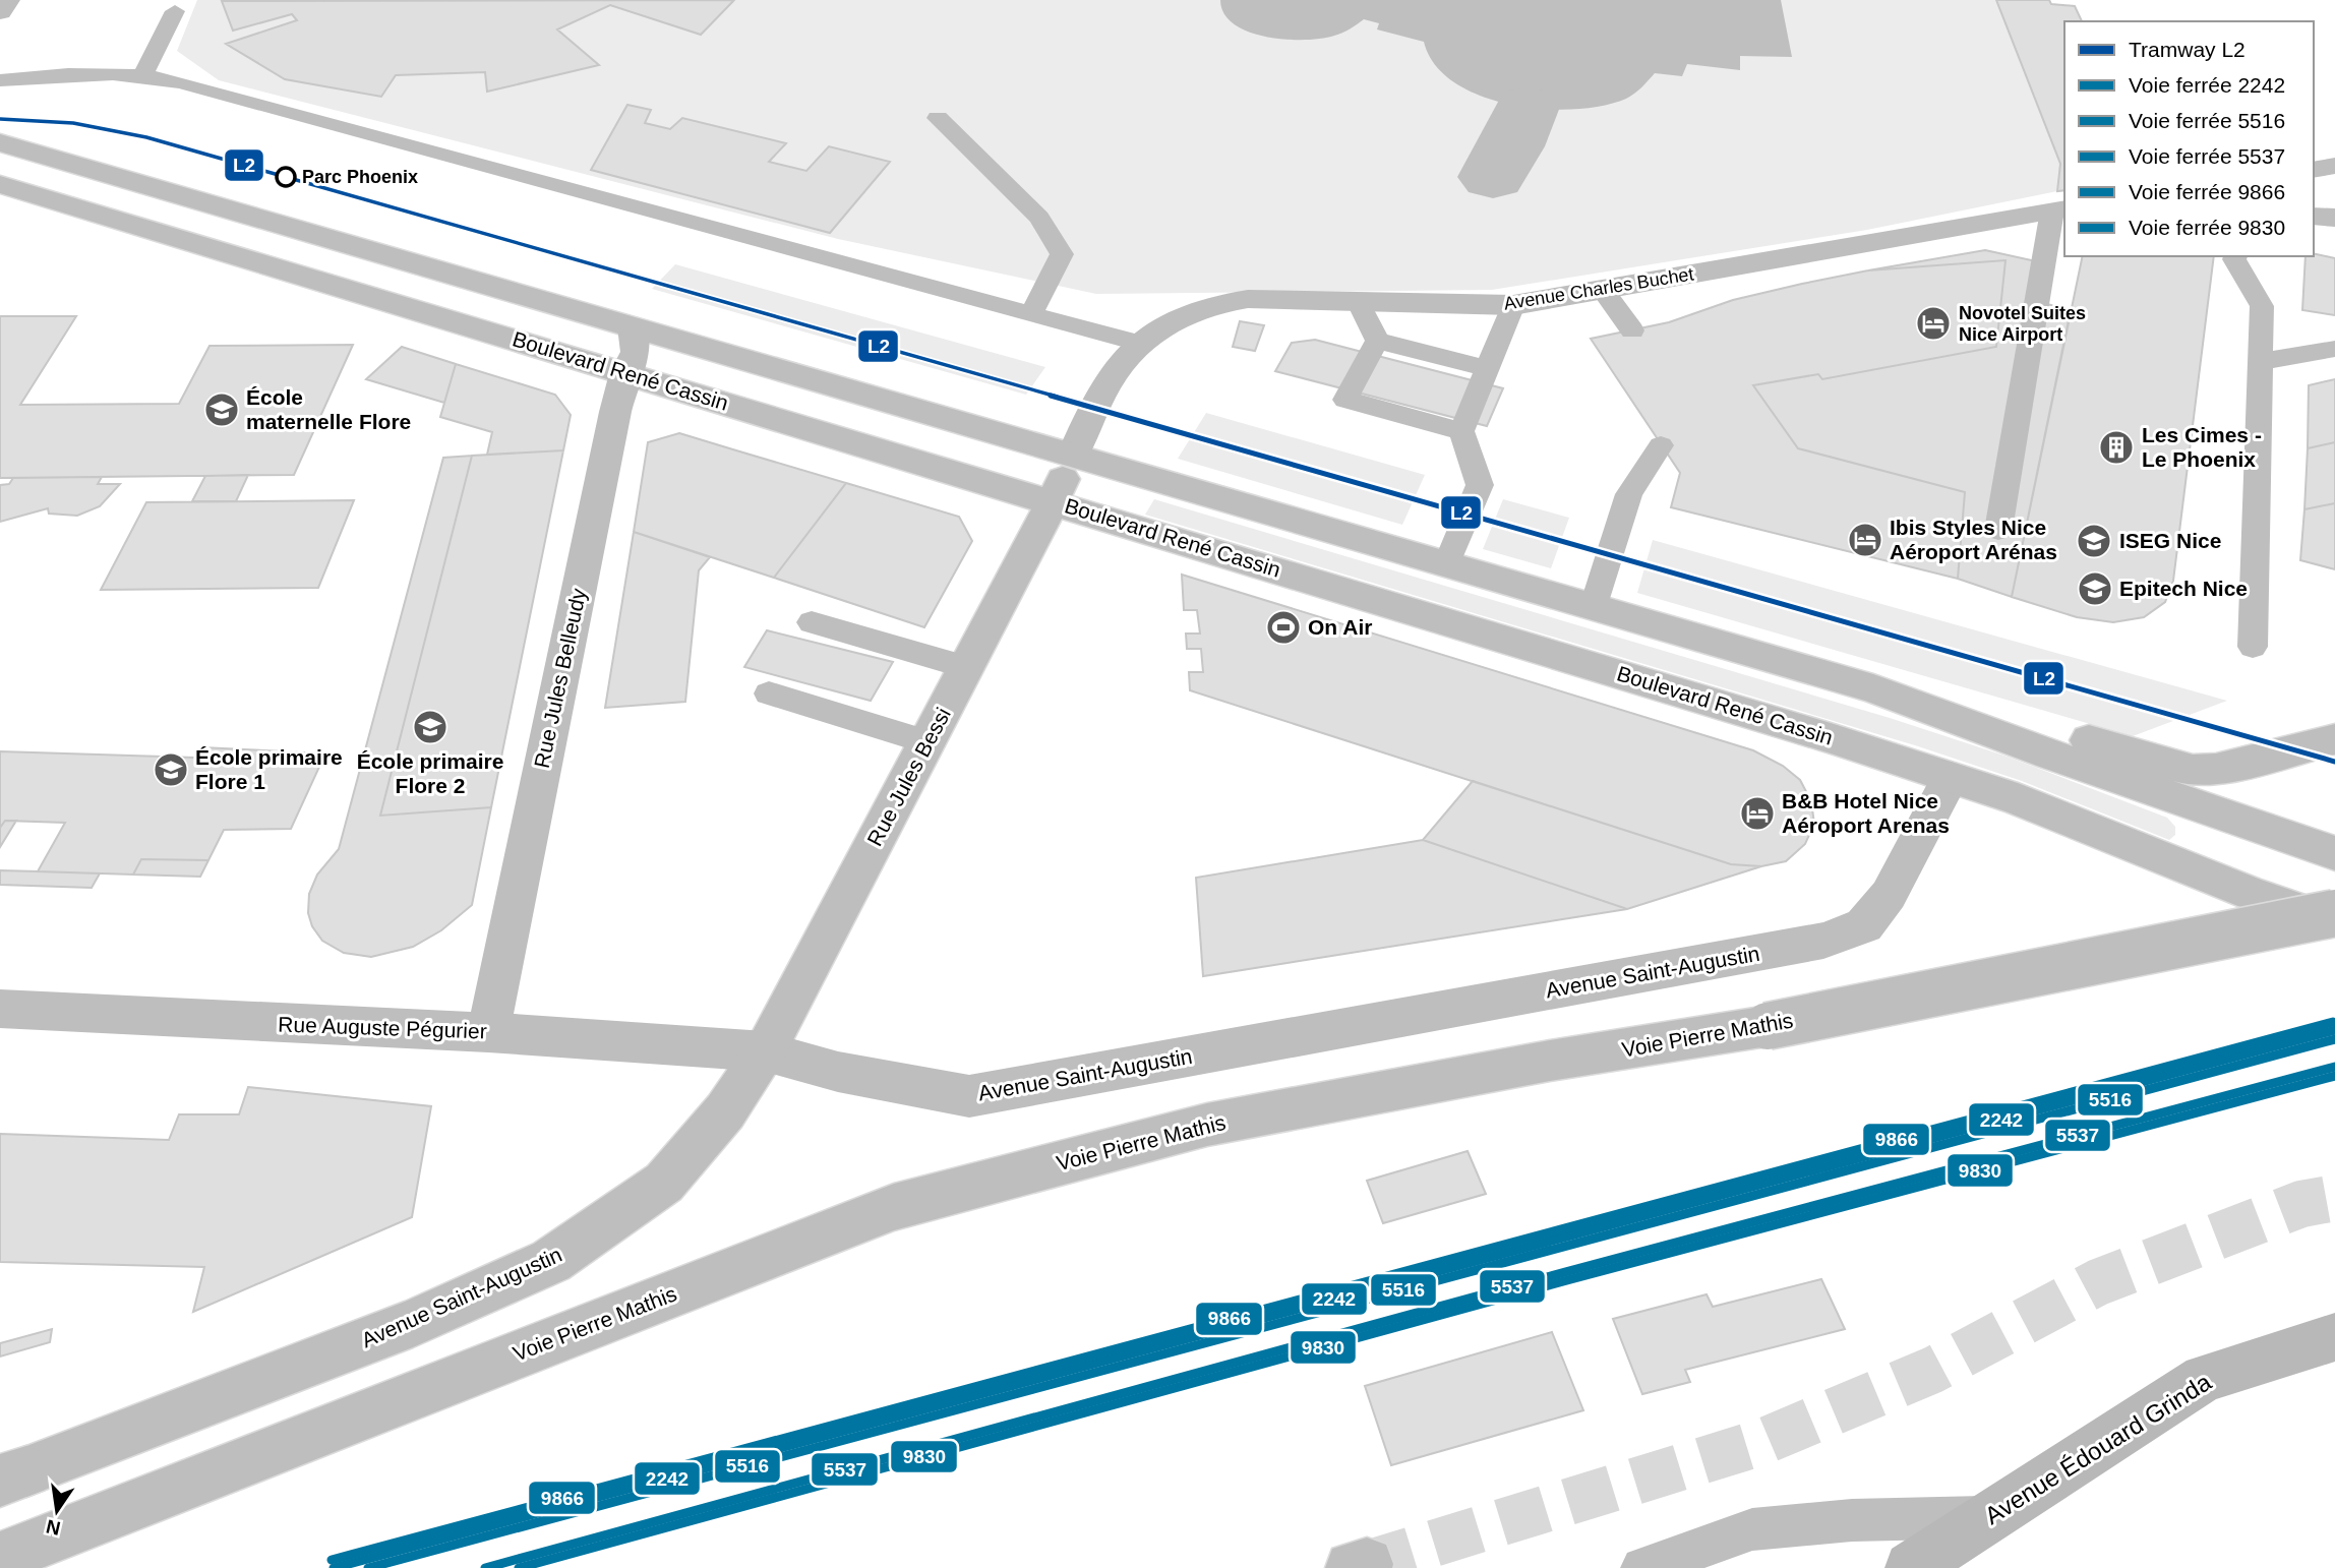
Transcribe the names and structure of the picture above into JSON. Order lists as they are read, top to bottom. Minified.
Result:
{"streets":{"main road":["Avenue Charles Buchet","Boulevard René Cassin","Rue Jules Belleudy","Rue Jules Bessi","Avenue Saint-Augustin","Rue Auguste Pégurier","Voie Pierre Mathis","Avenue Édouard Grinda"]},"crossings":[["Avenue Charles Buchet","Boulevard René Cassin"],["Avenue Charles Buchet","Rue Jules Bessi"],["Boulevard René Cassin","Rue Jules Belleudy"],["Boulevard René Cassin","Rue Jules Bessi"],["Boulevard René Cassin","Avenue Saint-Augustin"],["Rue Jules Belleudy","Rue Auguste Pégurier"],["Rue Jules Bessi","Avenue Saint-Augustin"],["Rue Jules Bessi","Rue Auguste Pégurier"],["Avenue Saint-Augustin","Rue Auguste Pégurier"]],"places":{"other":["Parc Phoenix"],"hotel":["Novotel Suites Nice Airport","Ibis Styles Nice Aéroport Arénas","B&B Hotel Nice Aéroport Arenas"],"school or university":["École maternelle Flore","ISEG Nice","Epitech Nice","École primaire Flore 2","École primaire Flore 1"],"building":["Les Cimes - Le Phoenix"],"sports":["On Air"]},"lines":["tram line L2","rail line 9866","rail line 2242","rail line 5516","rail line 5537","rail line 9830"],"legend":["Tramway L2","Voie ferrée 2242","Voie ferrée 5516","Voie ferrée 5537","Voie ferrée 9866","Voie ferrée 9830"],"north":"bottom"}
